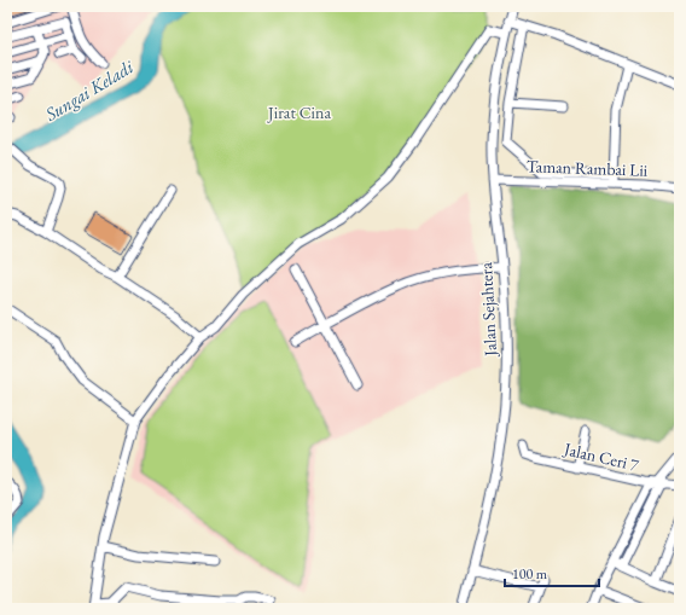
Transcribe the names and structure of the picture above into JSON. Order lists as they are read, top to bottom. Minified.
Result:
{"streets":{"street":["Taman Rambai Lii","Jalan Sejahtera","Jalan Ceri 7"]},"crossings":[["Taman Rambai Lii","Jalan Sejahtera"]],"water":["Sungai Keladi"],"parks":["Jirat Cina"],"scale_bar":"100 m"}
